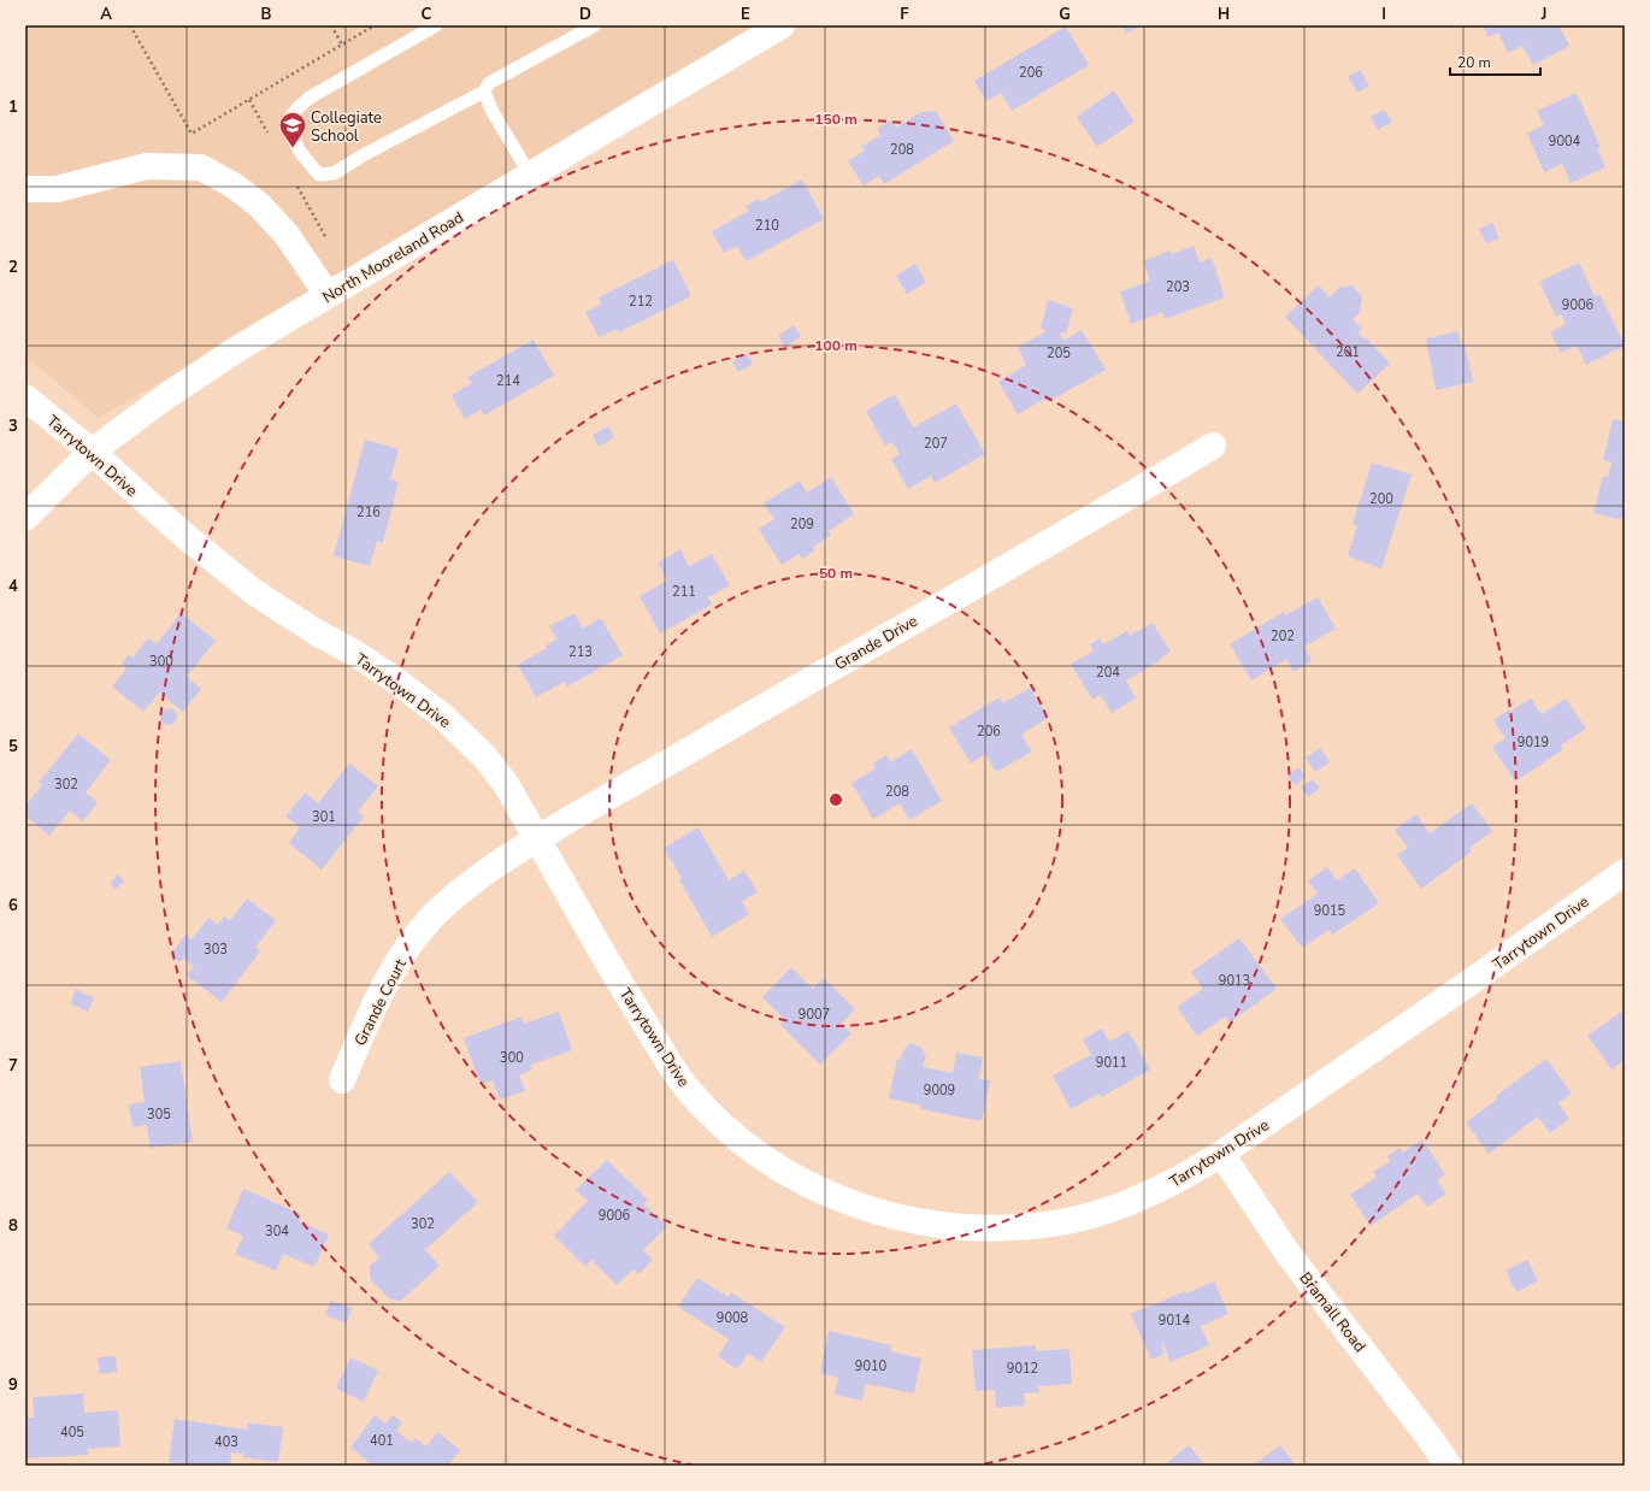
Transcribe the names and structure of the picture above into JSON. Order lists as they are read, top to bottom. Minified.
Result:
{"streets":{"street":["North Mooreland Road","Tarrytown Drive","Grande Drive","Grande Court","Bramall Road"]},"crossings":[["North Mooreland Road","Tarrytown Drive"],["Tarrytown Drive","Grande Drive"],["Tarrytown Drive","Grande Court"],["Tarrytown Drive","Bramall Road"],["Grande Drive","Grande Court"]],"places":{"school or university":["Collegiate School"]},"house_numbers":["206","9004","208","210","203","212","9006","201","205","214","207","200","216","209","211","202","213","300","204","206","9019","302","208","301","9015","303","9013","9007","300","9011","9009","305","9006","302","304","9008","9014","9010","9012","405","401","403"],"scale_bar":"20 m","grid":{"columns":["A","B","C","D","E","F","G","H","I","J"],"rows":["1","2","3","4","5","6","7","8","9"]},"rings":["150 m","100 m","50 m"]}
